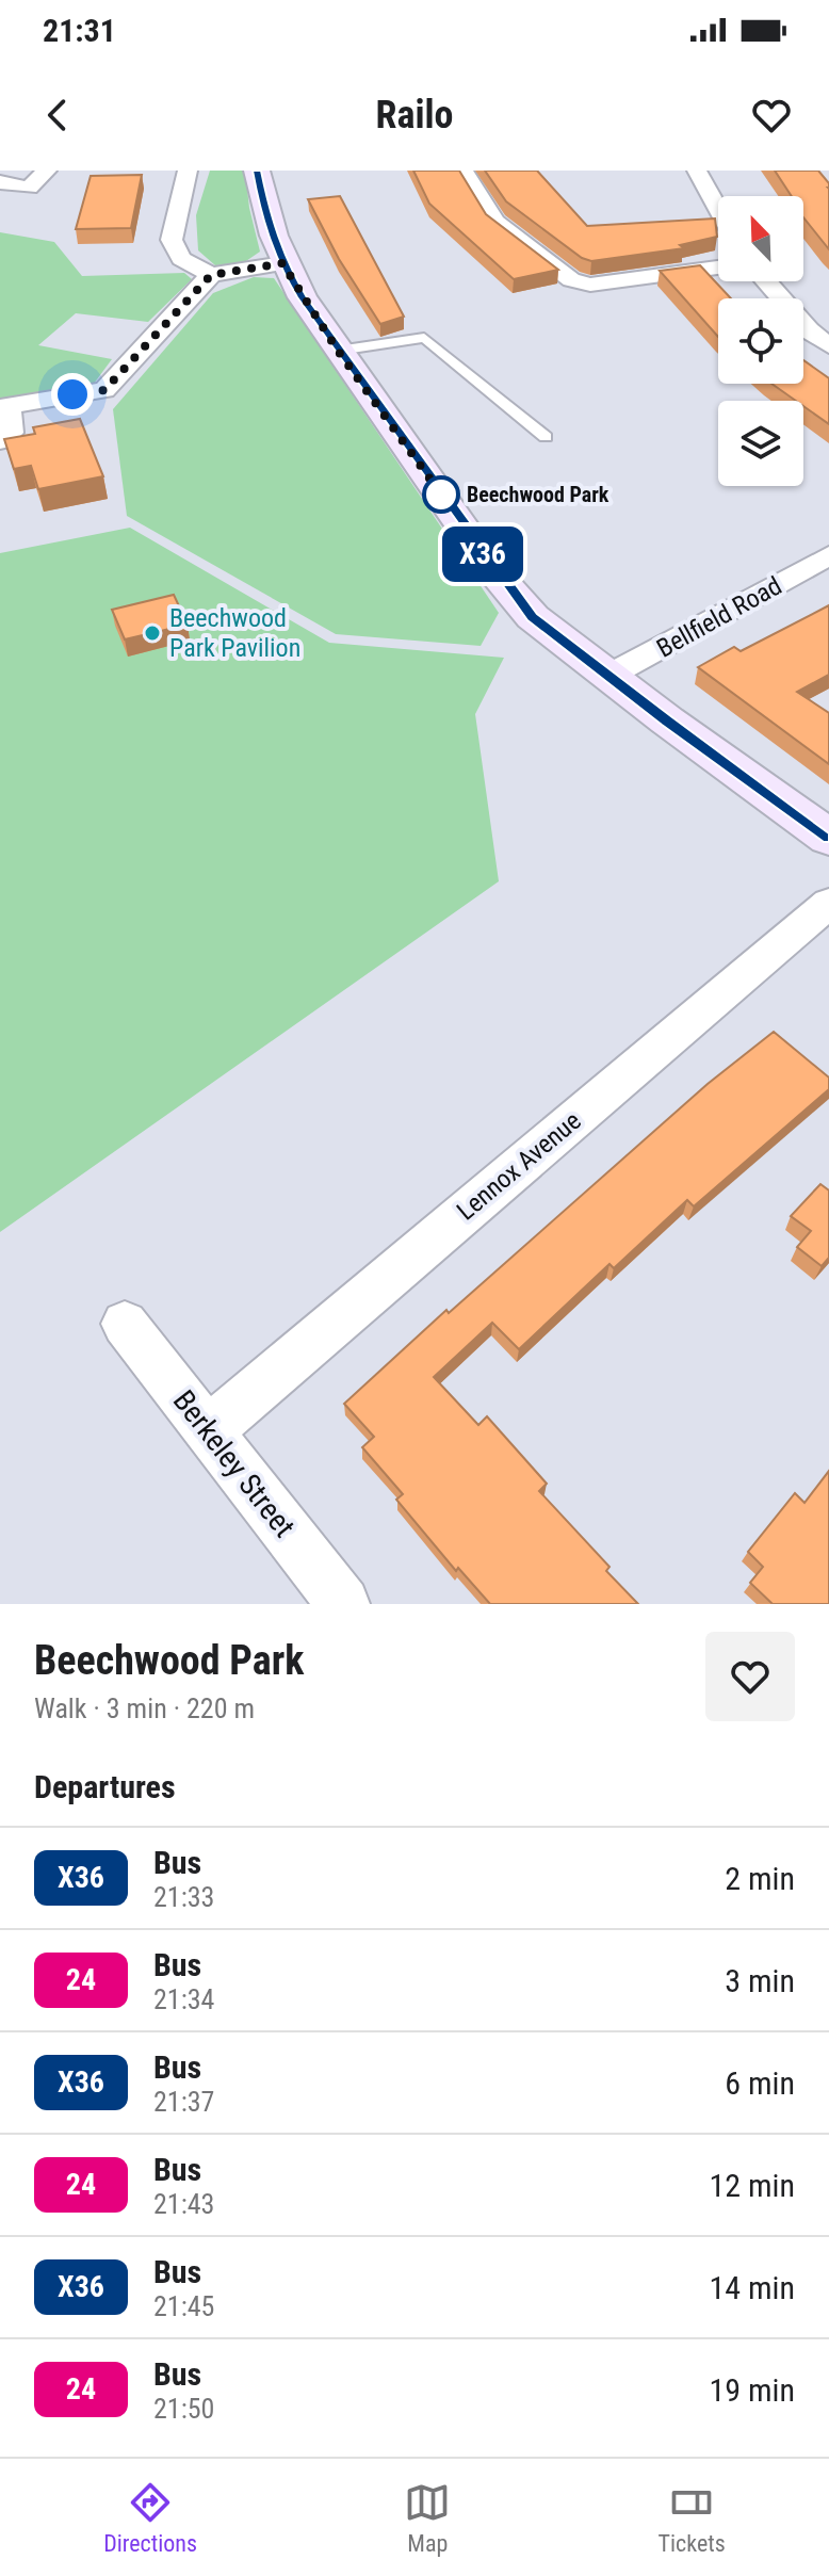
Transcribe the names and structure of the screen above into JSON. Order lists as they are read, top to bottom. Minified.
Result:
{"streets":{"street":["Bellfield Road","Lennox Avenue","Berkeley Street"]},"crossings":[["Lennox Avenue","Berkeley Street"]],"places":["Beechwood Park","Beechwood Park Pavilion"],"lines":["bus line X36"],"north":"top left","page":{"status":"21:31","header":"Railo","on_map":"X36","heading":[["Beechwood Park","Walk · 3 min · 220 m"],"Departures"],"list":[{"mark":"X36","name":"Bus","note":"21:33","value":"2 min"},{"mark":"24","name":"Bus","note":"21:34","value":"3 min"},{"mark":"X36","name":"Bus","note":"21:37","value":"6 min"},{"mark":"24","name":"Bus","note":"21:43","value":"12 min"},{"mark":"X36","name":"Bus","note":"21:45","value":"14 min"},{"mark":"24","name":"Bus","note":"21:50","value":"19 min"}],"tabs":["Directions","Map","Tickets"]}}
